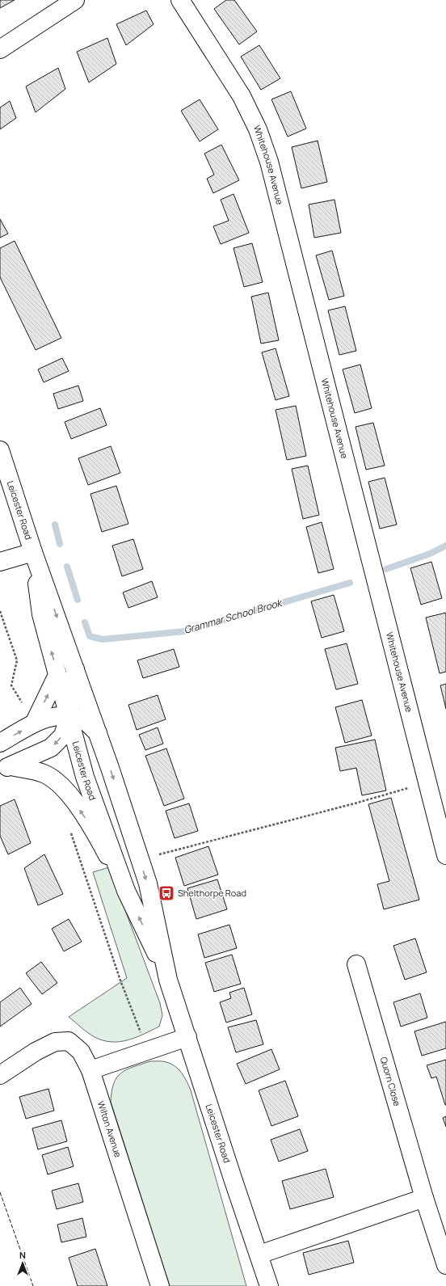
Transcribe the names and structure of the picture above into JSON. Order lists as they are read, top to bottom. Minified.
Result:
{"streets":{"main road":["Whitehouse Avenue","Leicester Road","Quorn Close","Wilton Avenue"]},"water":["Grammar School Brook"],"places":{"bus stop":["Shelthorpe Road"]},"north":"top"}
